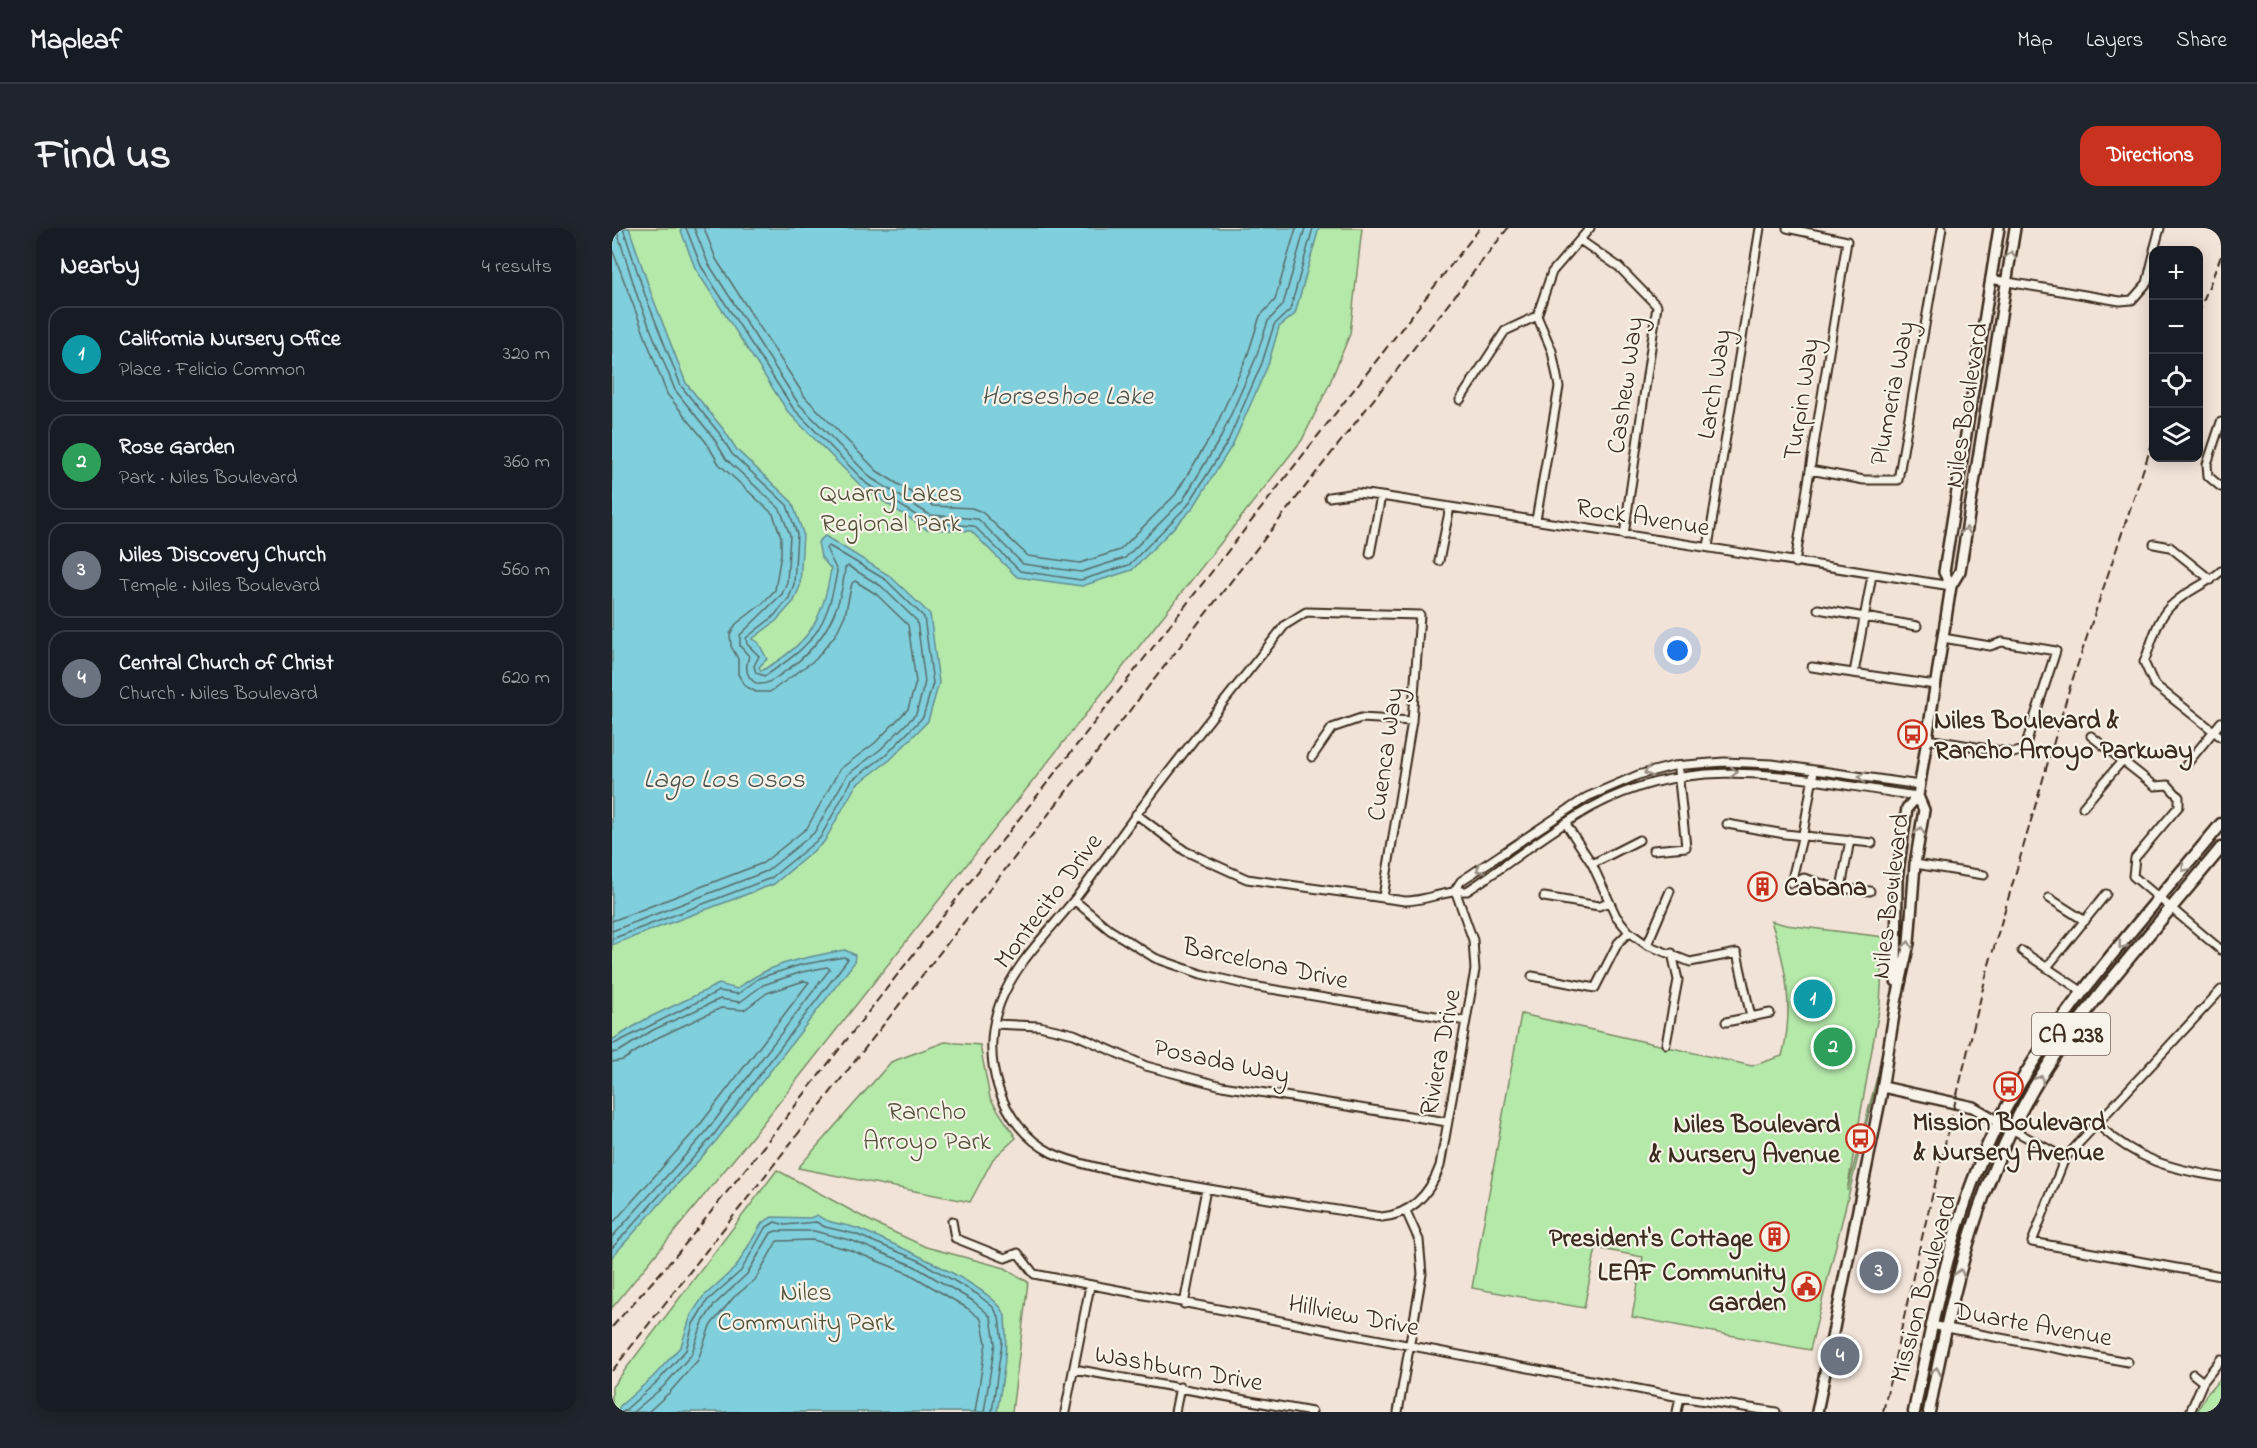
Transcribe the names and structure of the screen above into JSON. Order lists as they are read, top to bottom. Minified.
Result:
{"streets":{"main road":["Niles Boulevard","CA 238","Mission Boulevard"],"street":["Larch Way","Cashew Way","Plumeria Way","Turpin Way","Rock Avenue","Cuenca Way","Montecito Drive","Barcelona Drive","Riviera Drive","Posada Way","Hillview Drive","Duarte Avenue","Washburn Drive"]},"crossings":[["Larch Way","Rock Avenue"],["Cashew Way","Rock Avenue"],["Plumeria Way","Turpin Way"],["Turpin Way","Rock Avenue"],["Niles Boulevard","Rock Avenue"],["Cuenca Way","Montecito Drive"],["Montecito Drive","Barcelona Drive"],["Montecito Drive","Riviera Drive"],["Montecito Drive","Posada Way"],["Barcelona Drive","Riviera Drive"],["Riviera Drive","Posada Way"],["Mission Boulevard","Duarte Avenue"]],"water":["Horseshoe Lake","Lago Los Osos"],"parks":["Quarry Lakes Regional Park","Rancho Arroyo Park","Niles Community Park"],"places":{"bus stop":["Niles Boulevard & Rancho Arroyo Parkway","Mission Boulevard & Nursery Avenue","Niles Boulevard & Nursery Avenue"],"building":["Cabana","President's Cottage"],"public building":["LEAF Community Garden"]},"page":{"header":"Mapleaf","nav":["Map","Layers","Share"],"title":"Find us","buttons":"Directions","heading":["Nearby","4 results"],"map_buttons":["+","−"],"list":[{"mark":"1","name":"California Nursery Office","note":"Place · Felicio Common","value":"320 m"},{"mark":"2","name":"Rose Garden","note":"Park · Niles Boulevard","value":"360 m"},{"mark":"3","name":"Niles Discovery Church","note":"Temple · Niles Boulevard","value":"560 m"},{"mark":"4","name":"Central Church of Christ","note":"Church · Niles Boulevard","value":"620 m"}],"pins":["1","2","3","4"]}}
